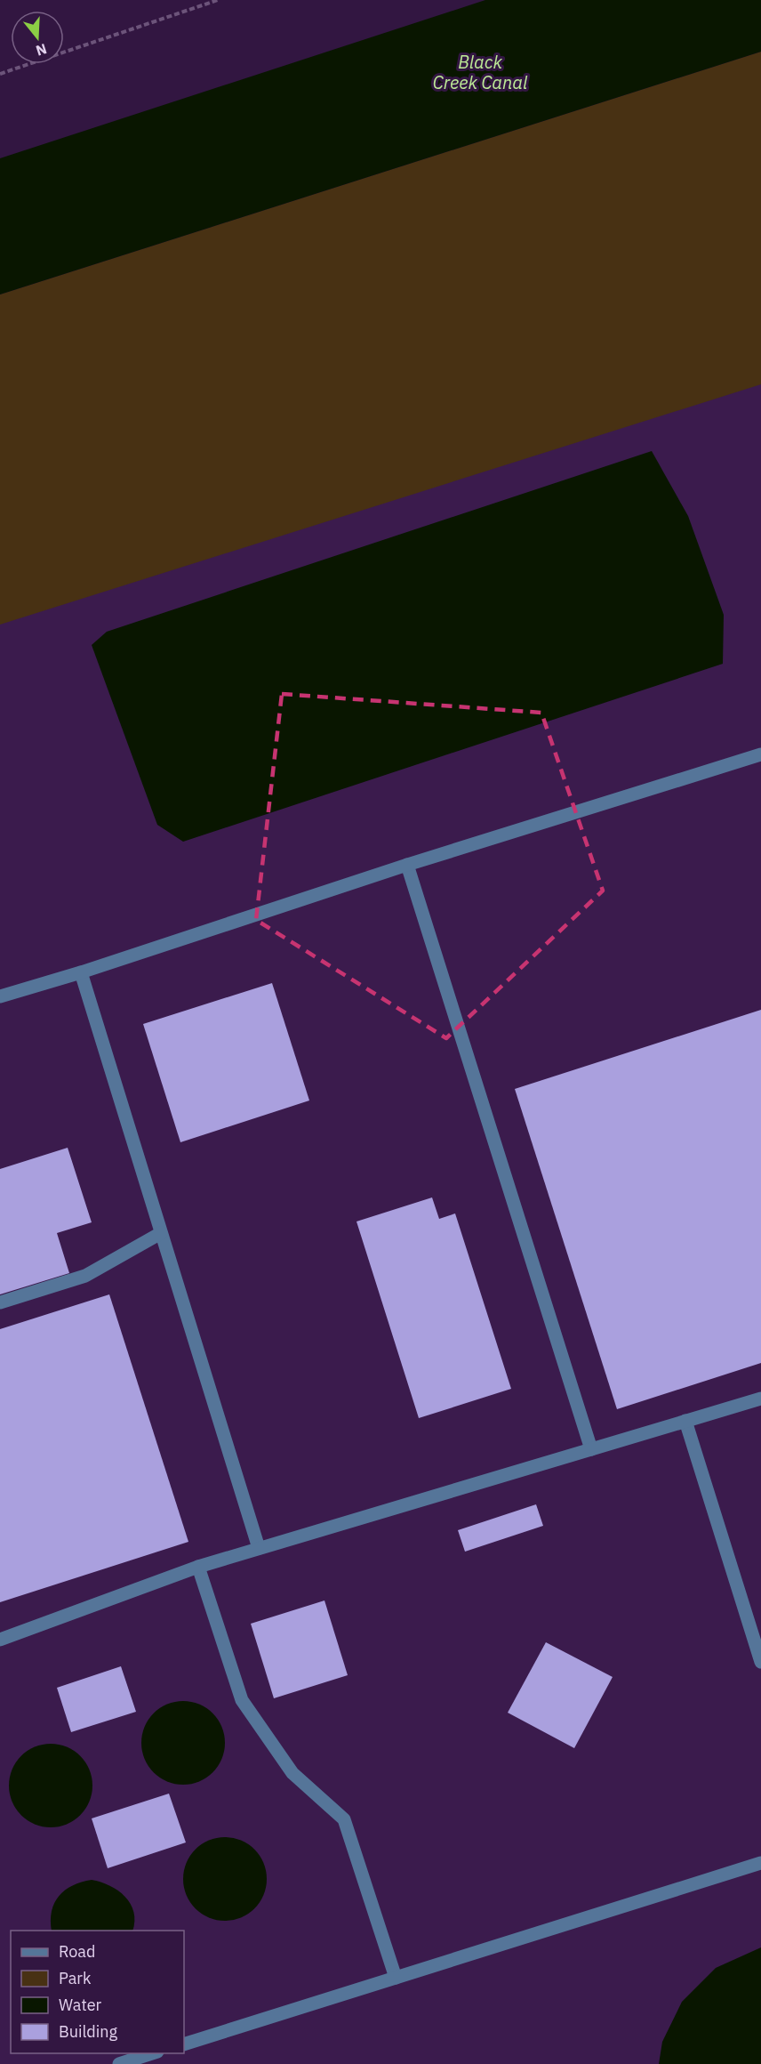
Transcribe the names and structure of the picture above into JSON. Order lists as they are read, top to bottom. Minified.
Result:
{"water":["Black Creek Canal"],"legend":["Road","Park","Water","Building"],"north":"bottom"}
